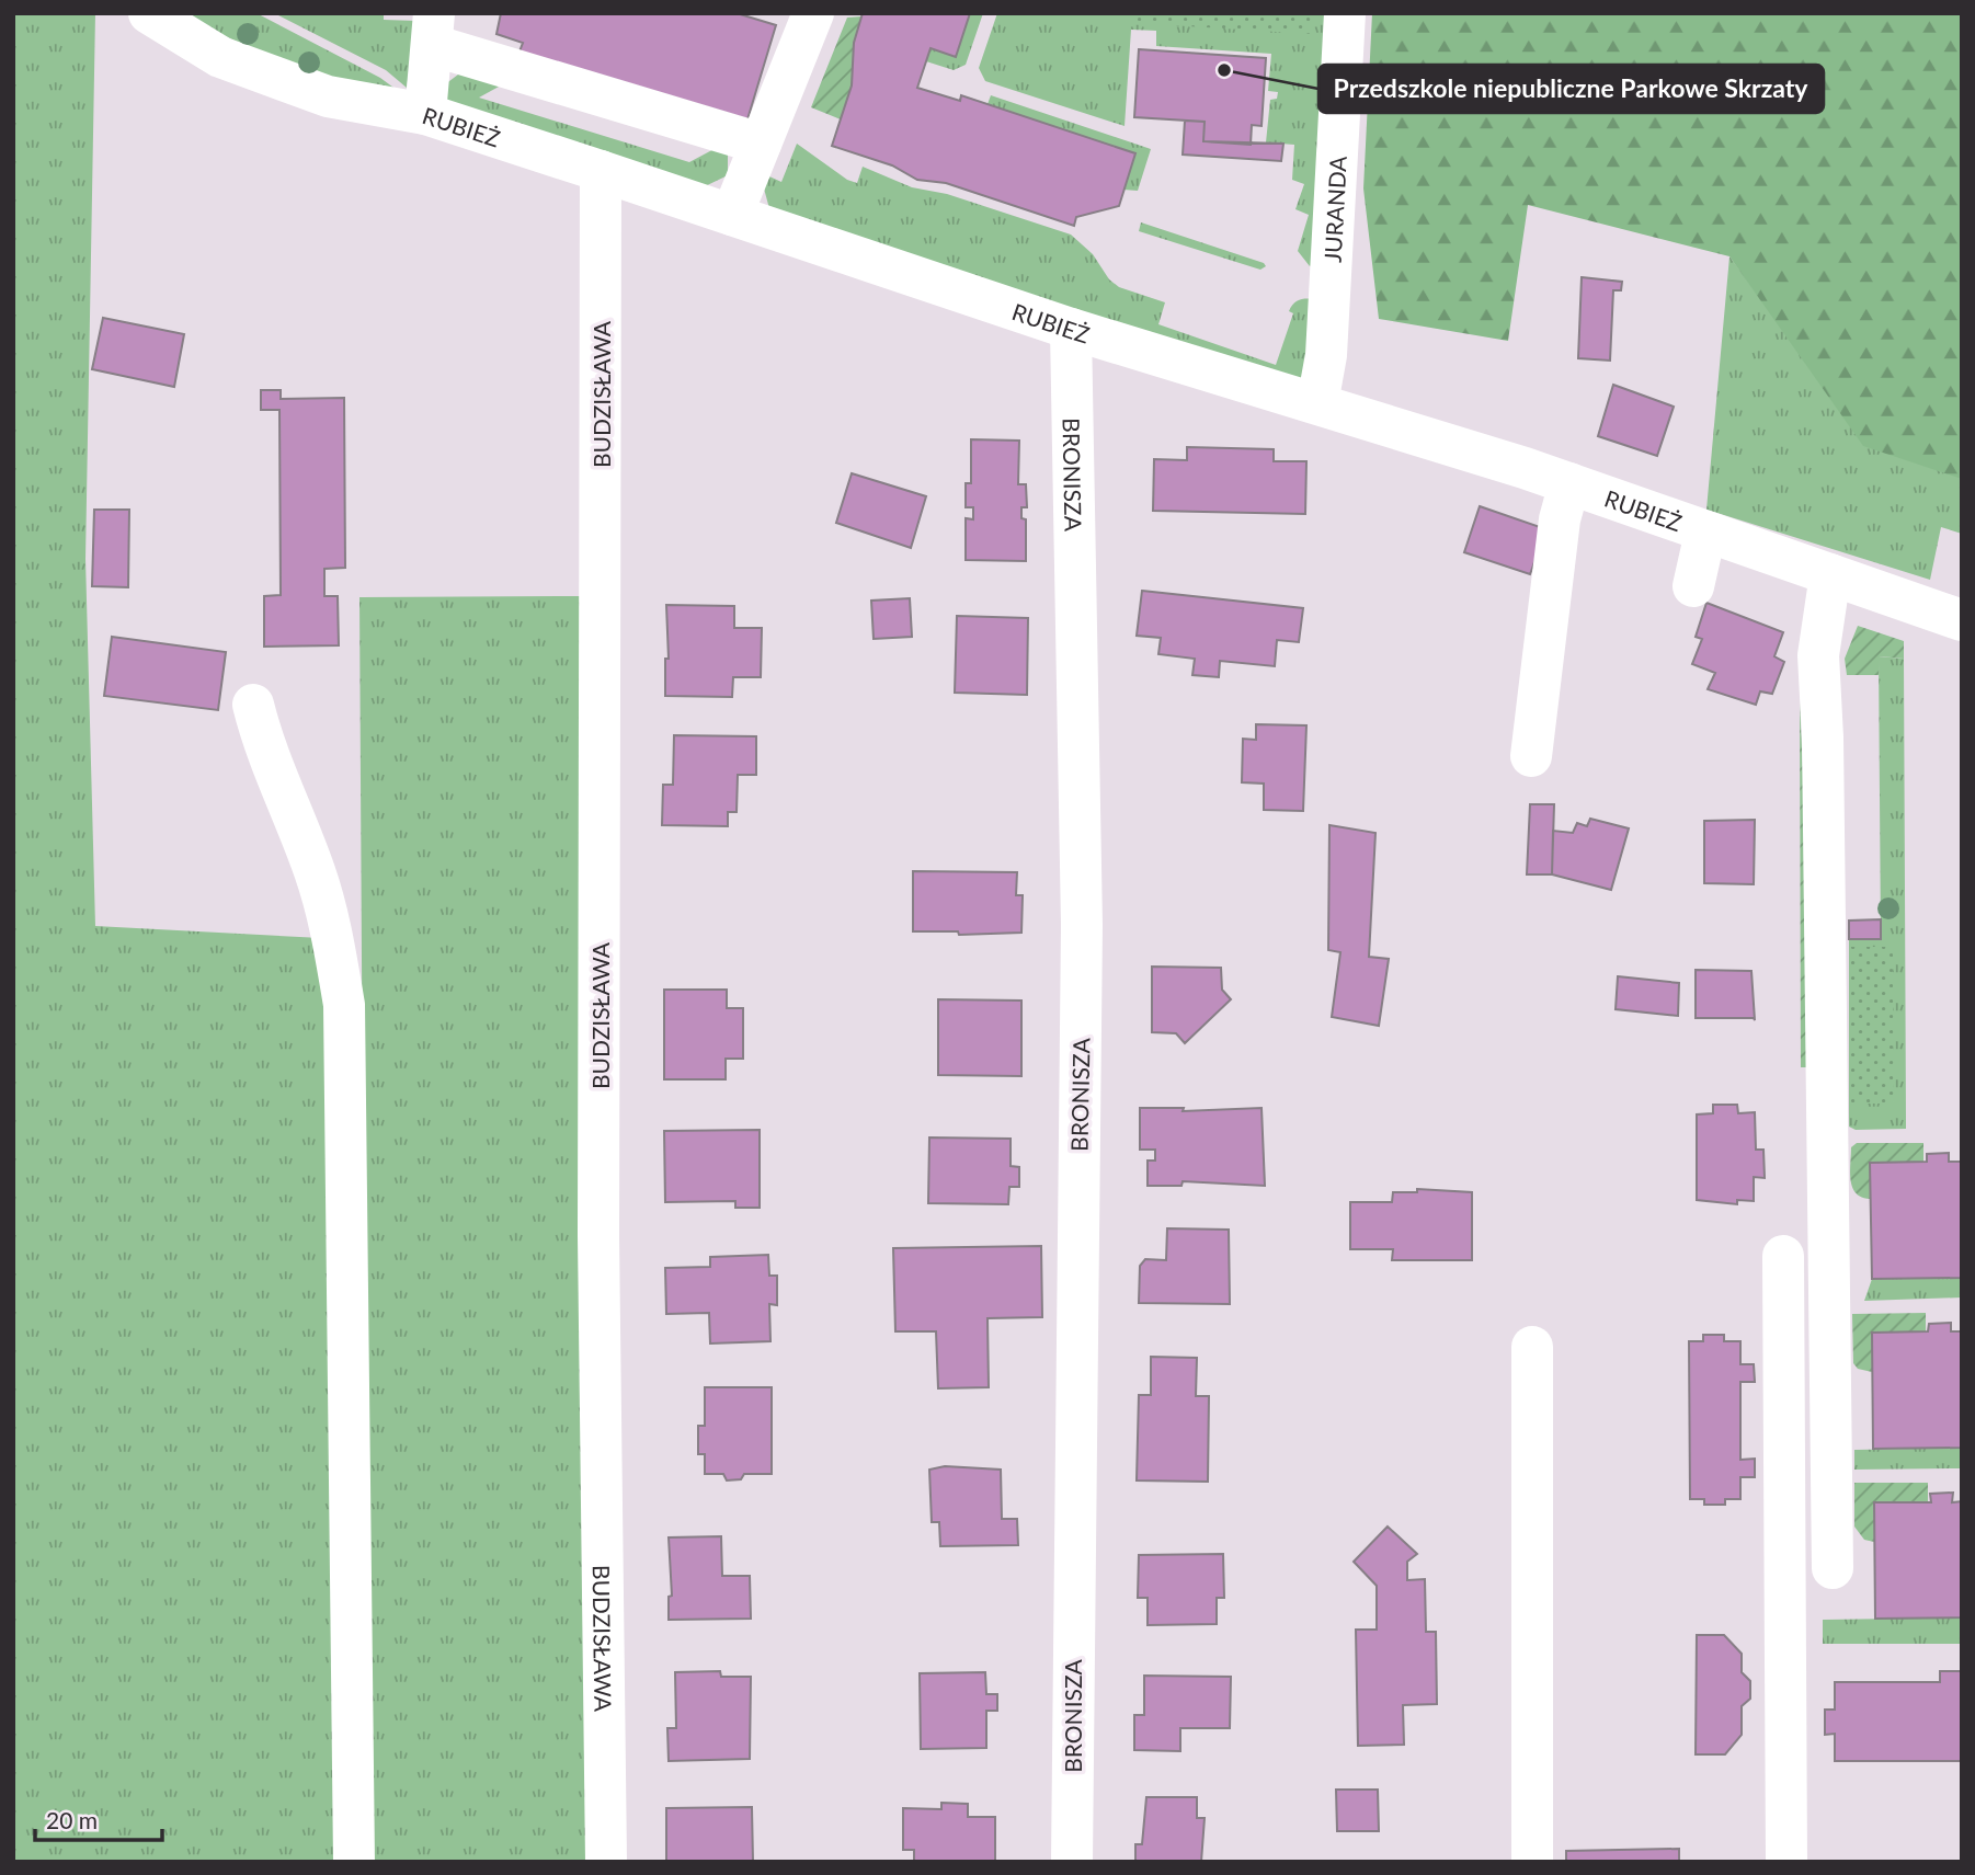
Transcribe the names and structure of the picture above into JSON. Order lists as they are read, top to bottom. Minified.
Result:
{"streets":{"street":["RUBIEŻ","JURANDA","BUDZISŁAWA","BRONISZA"]},"crossings":[["RUBIEŻ","JURANDA"],["RUBIEŻ","BUDZISŁAWA"],["RUBIEŻ","BRONISZA"]],"places":["Przedszkole niepubliczne Parkowe Skrzaty"],"scale_bar":"20 m"}
